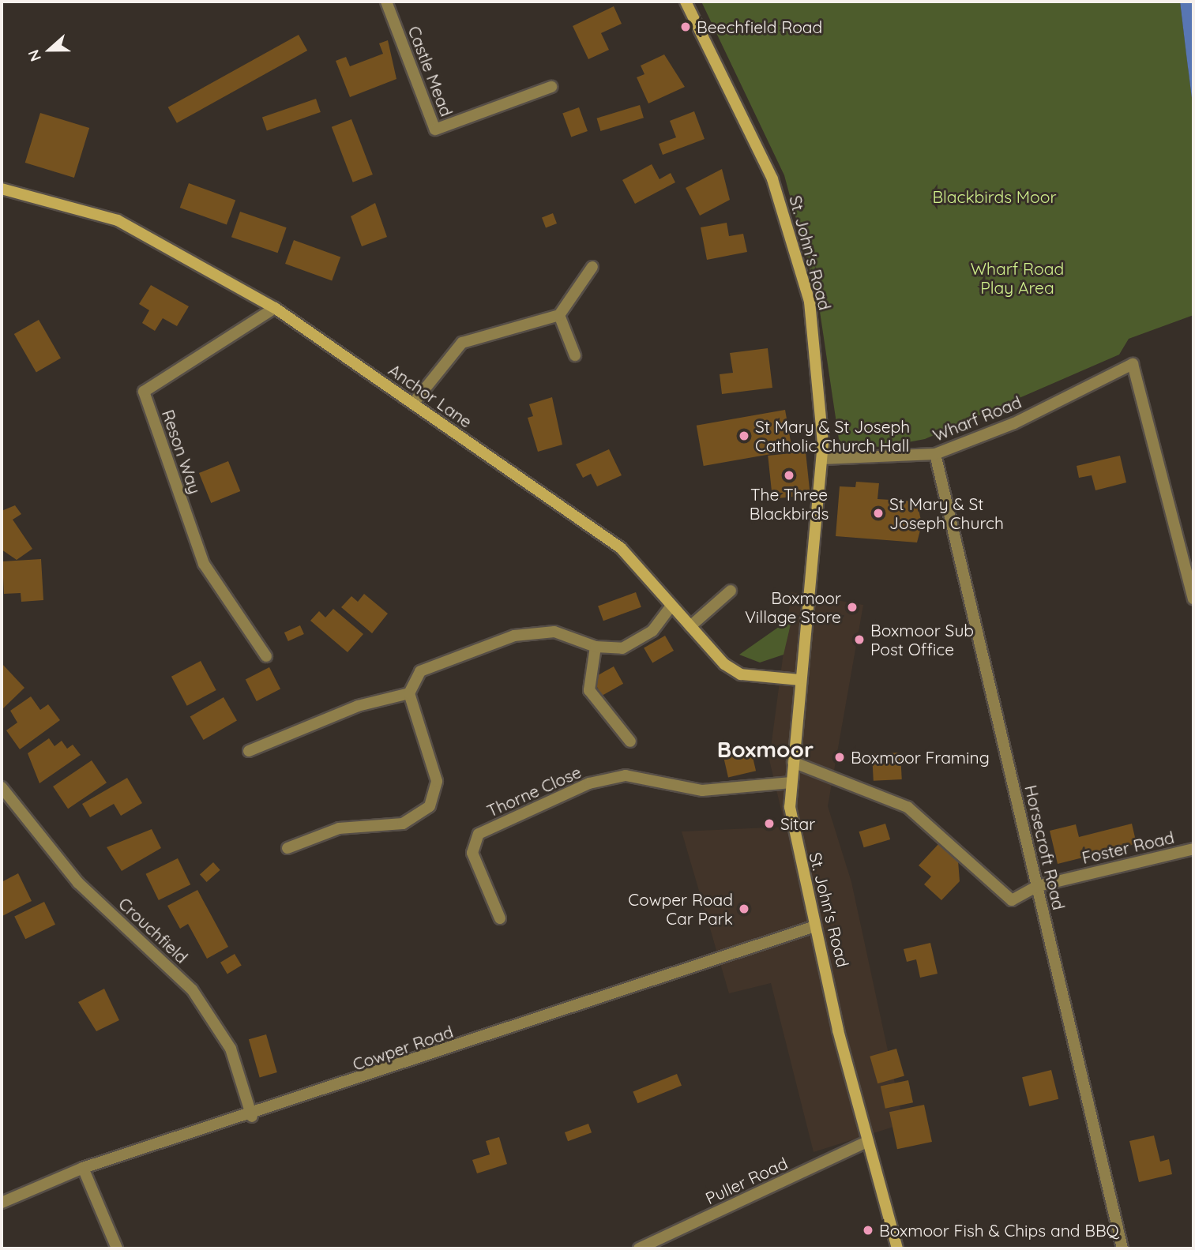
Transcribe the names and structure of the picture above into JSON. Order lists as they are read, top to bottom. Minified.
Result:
{"streets":{"street":["Castle Mead","St. John's Road","Anchor Lane","Wharf Road","Reson Way","Thorne Close","Horsecroft Road","Foster Road","Crouchfield","Cowper Road","Puller Road"]},"crossings":[["St. John's Road","Anchor Lane"],["St. John's Road","Wharf Road"],["St. John's Road","Thorne Close"],["St. John's Road","Foster Road"],["St. John's Road","Cowper Road"],["St. John's Road","Puller Road"],["Anchor Lane","Reson Way"],["Wharf Road","Horsecroft Road"],["Horsecroft Road","Foster Road"],["Crouchfield","Cowper Road"]],"districts":["Boxmoor"],"parks":["Blackbirds Moor","Wharf Road Play Area"],"places":["Beechfield Road","St Mary & St Joseph Catholic Church Hall","The Three Blackbirds","St Mary & St Joseph Church","Boxmoor Village Store","Boxmoor Sub Post Office","Boxmoor Framing","Sitar","Cowper Road Car Park","Boxmoor Fish & Chips and BBQ"],"north":"left"}
